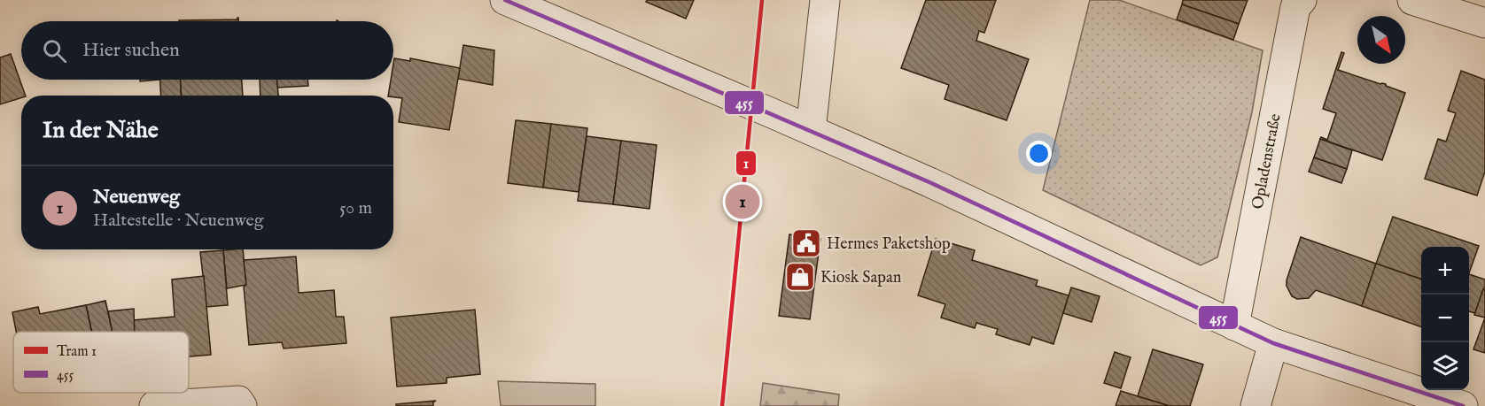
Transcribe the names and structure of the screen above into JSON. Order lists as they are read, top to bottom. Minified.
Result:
{"streets":{"street":["Opladenstraße"]},"places":{"public building":["Hermes Paketshop"],"shop":["Kiosk Sapan"]},"lines":["tram line 1","transit line 455"],"legend":["Tram 1","455"],"north":"bottom right","page":{"search":"Hier suchen","heading":"In der Nähe","list":[{"mark":"1","name":"Neuenweg","note":"Haltestelle · Neuenweg","value":"50 m"}],"pins":"1","map_buttons":["+","−"]}}
